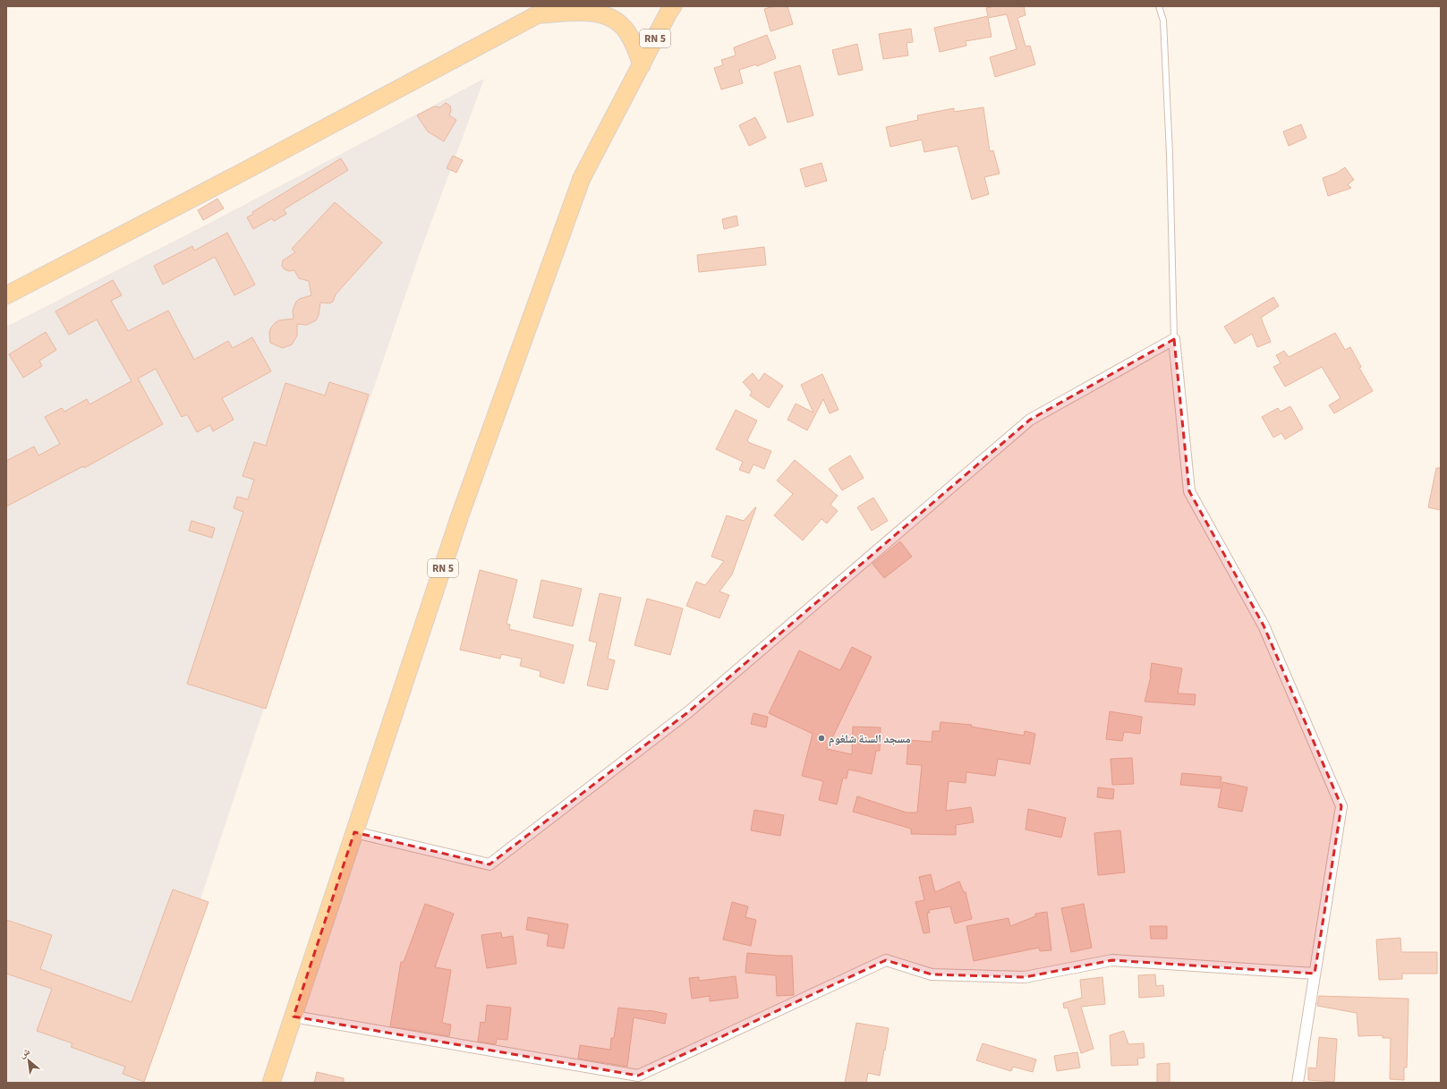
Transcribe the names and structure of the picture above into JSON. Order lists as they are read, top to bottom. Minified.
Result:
{"streets":{"main road":["RN 5"]},"places":["مسجد السنة شلغوم"],"north":"top left"}
